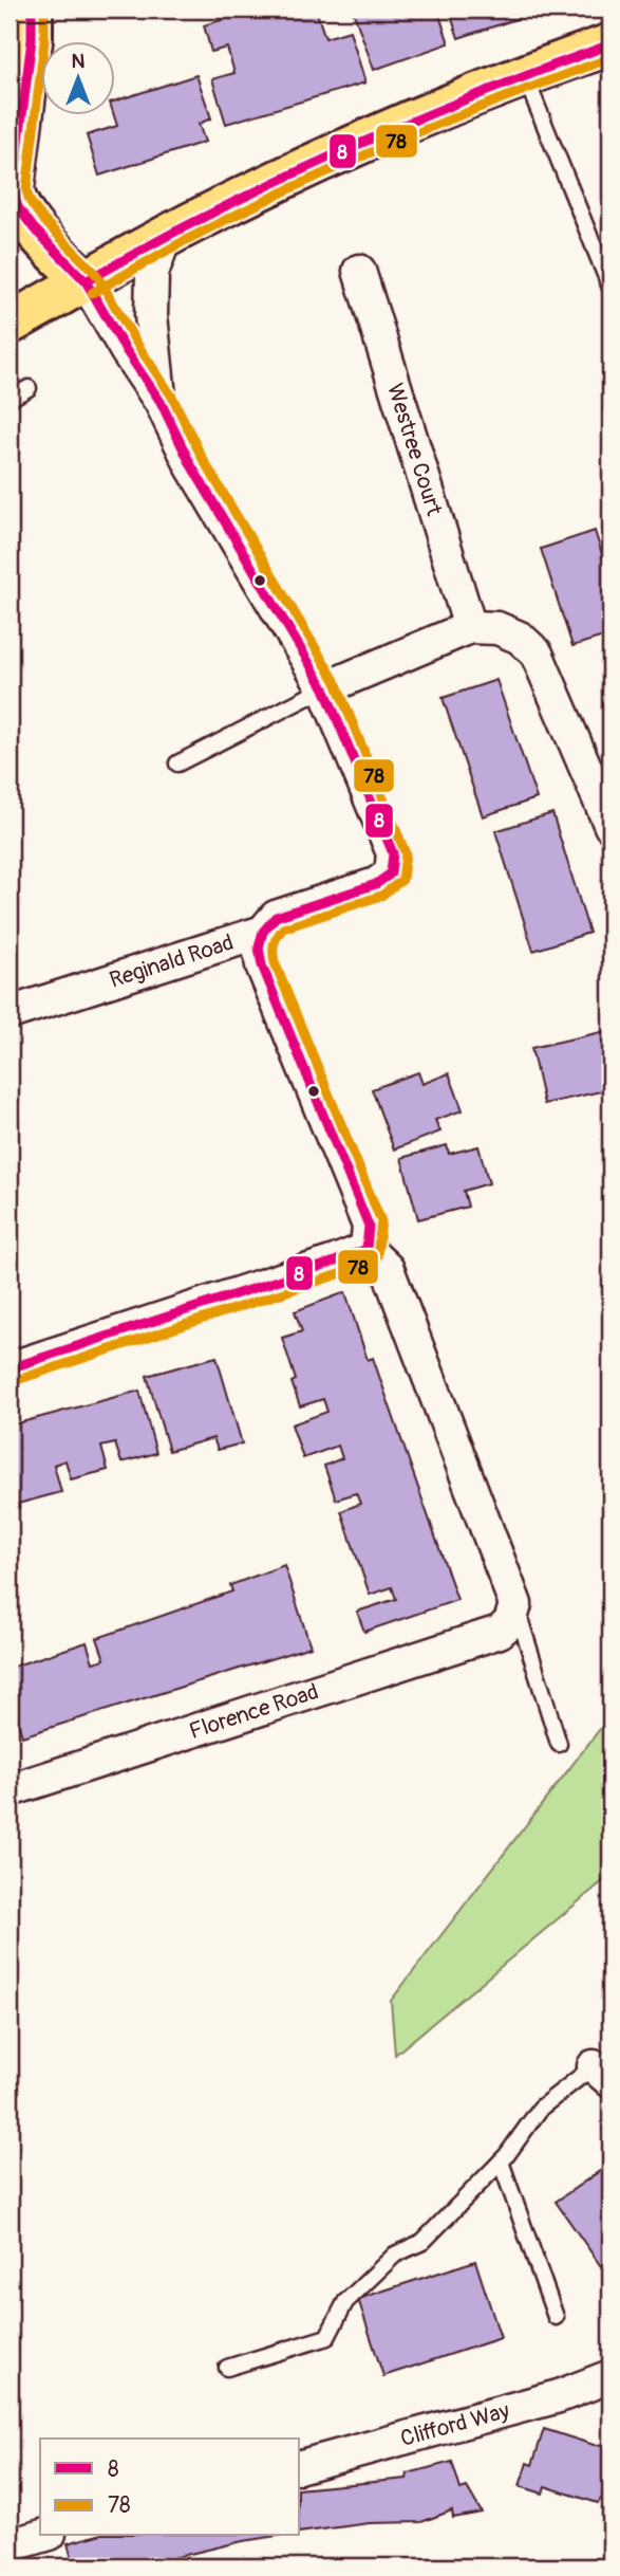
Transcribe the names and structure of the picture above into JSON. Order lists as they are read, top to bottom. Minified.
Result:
{"streets":{"street":["Westree Court","Reginald Road","Florence Road","Clifford Way"]},"lines":["transit line 8","transit line 78"],"legend":["8","78"],"north":"top"}
